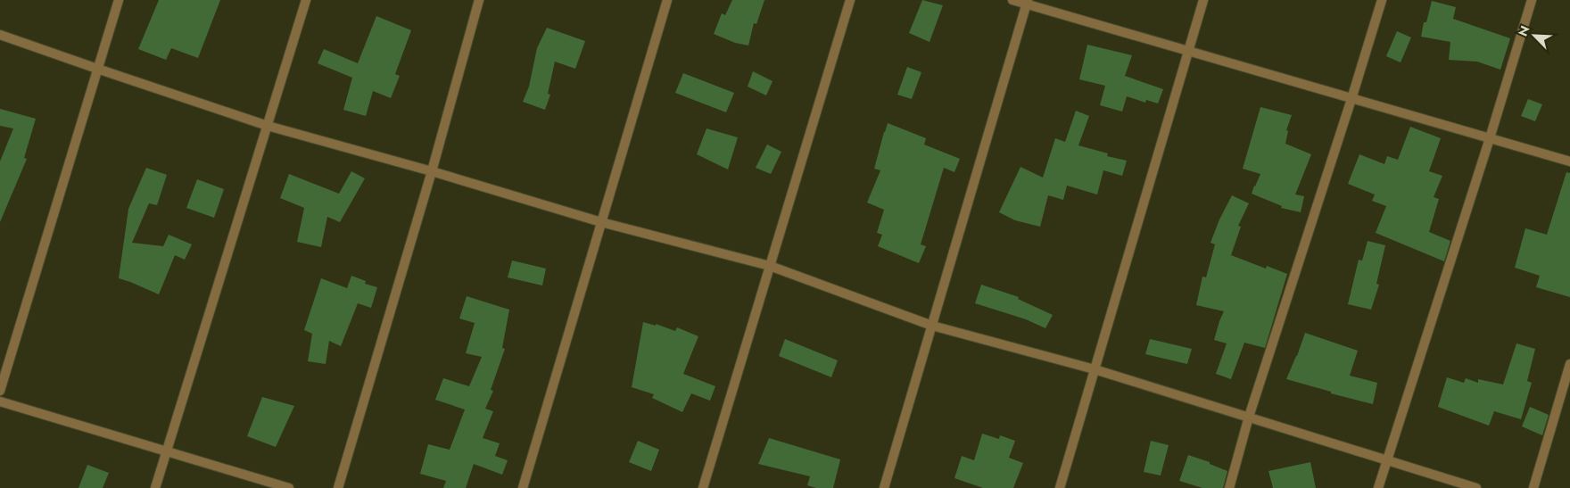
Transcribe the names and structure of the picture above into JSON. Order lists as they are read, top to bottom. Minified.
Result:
{"north":"top left"}
